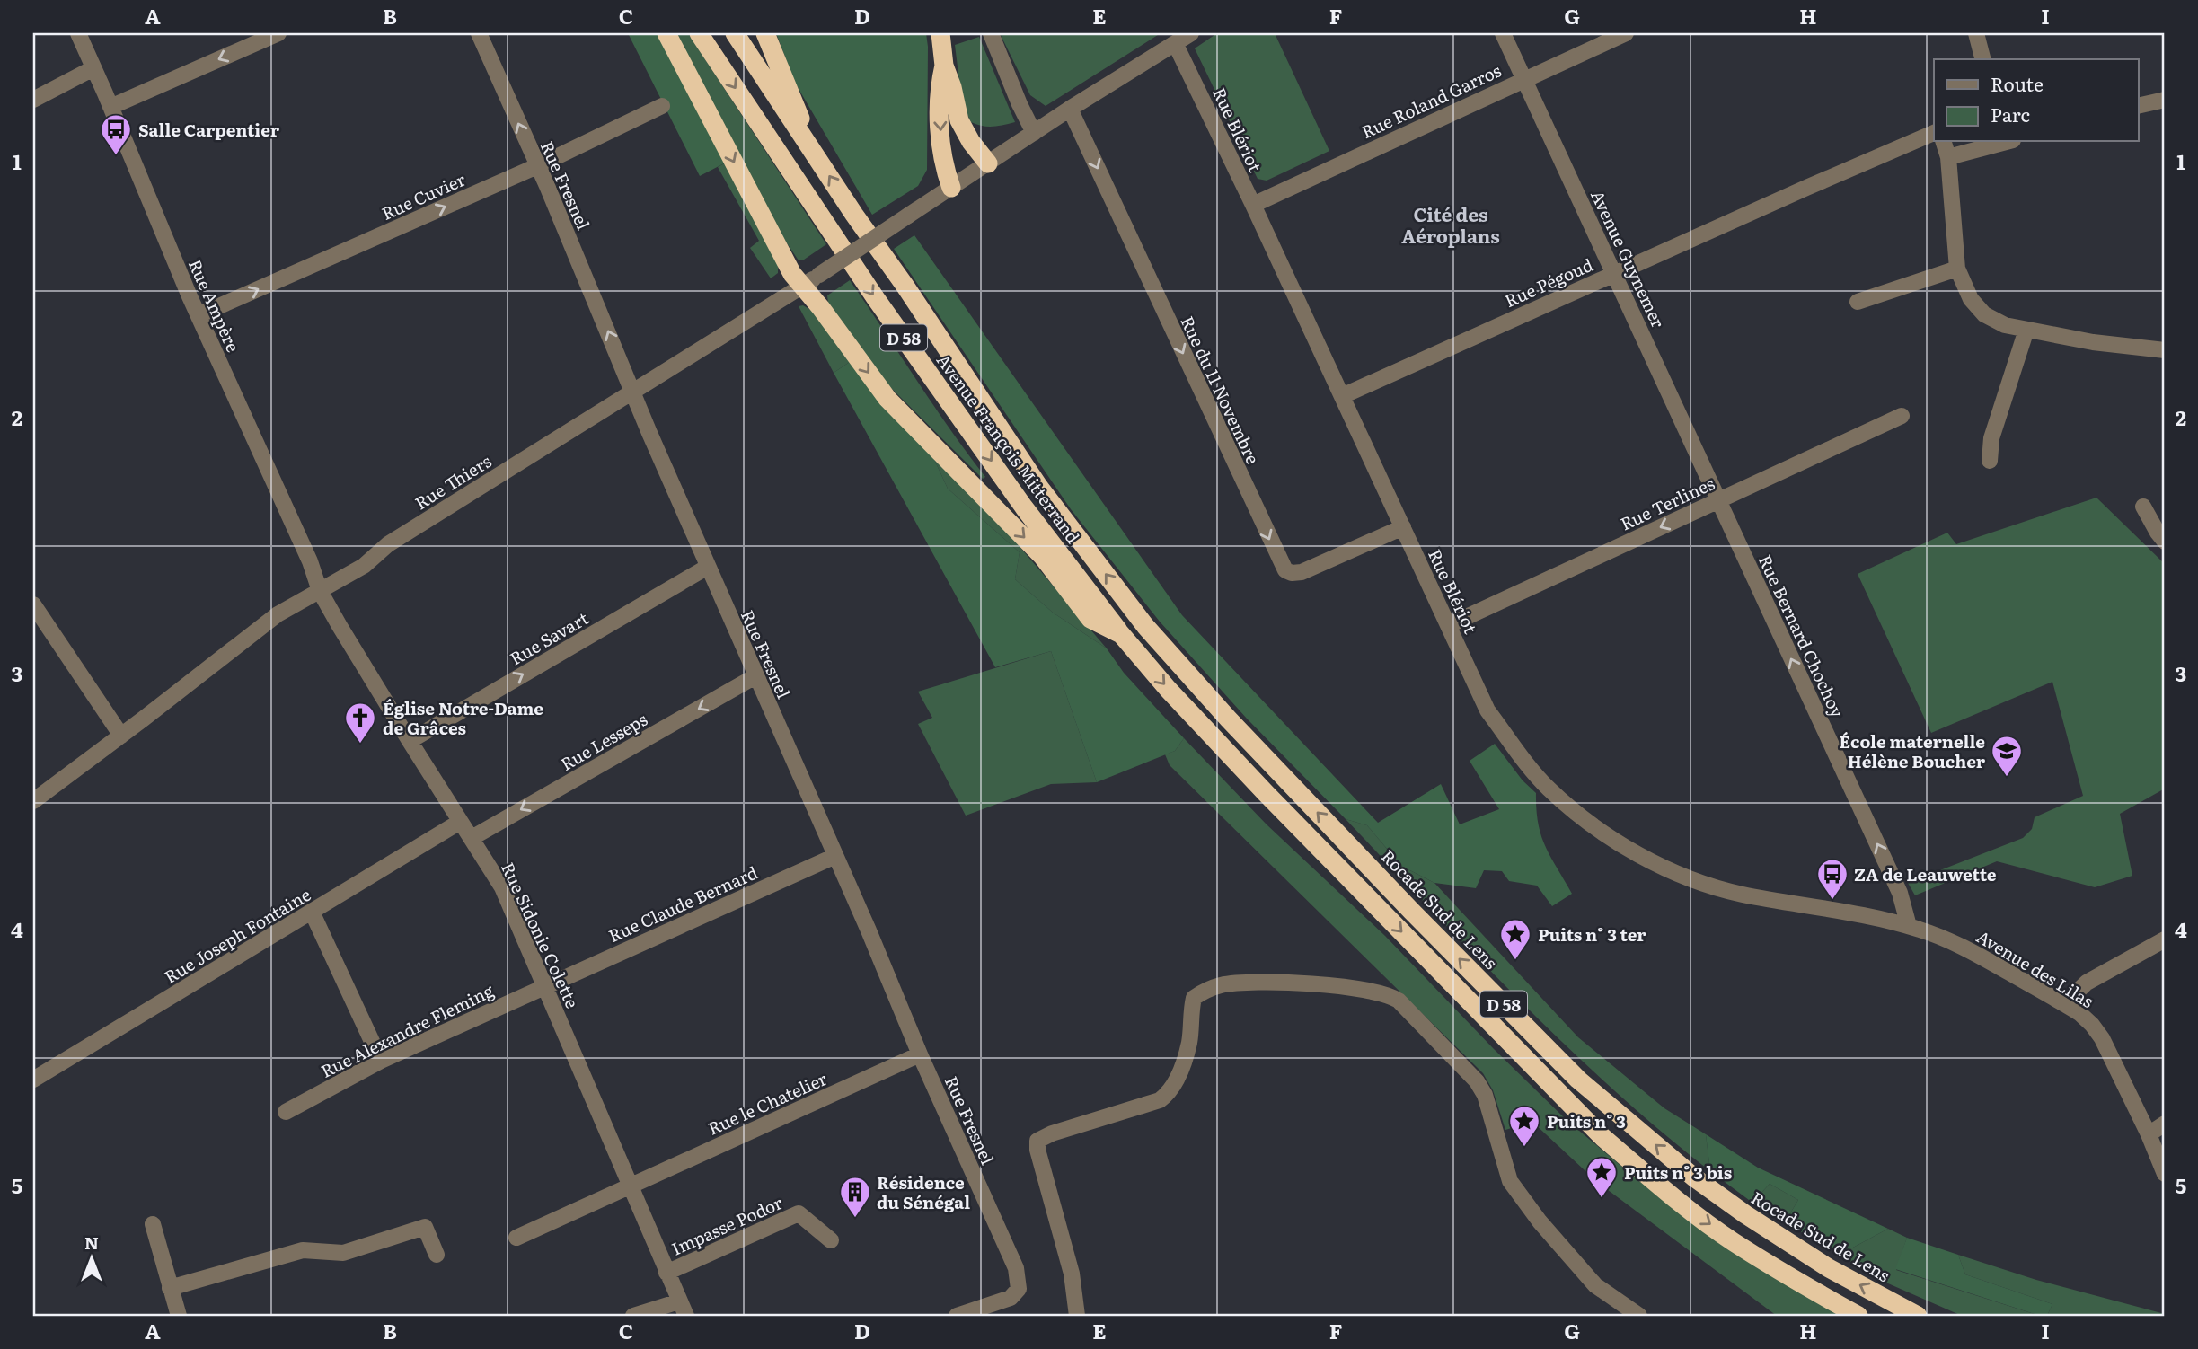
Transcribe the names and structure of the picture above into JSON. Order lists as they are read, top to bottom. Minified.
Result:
{"streets":{"highway":["D 58","Avenue François Mitterrand","Rocade Sud de Lens"],"street":["Rue Roland Garros","Rue Blériot","Rue Fresnel","Rue Cuvier","Avenue Guynemer","Rue Pégoud","Rue Ampère","Rue du 11 Novembre","Rue Thiers","Rue Terlines","Rue Bernard Chochoy","Rue Savart","Rue Lesseps","Rue Claude Bernard","Rue Joseph Fontaine","Rue Sidonie Colette","Avenue des Lilas","Rue Alexandre Fleming","Rue le Chatelier","Impasse Podor"]},"crossings":[["Rue Roland Garros","Rue Blériot"],["Rue Roland Garros","Avenue Guynemer"],["Rue Blériot","Rue Pégoud"],["Rue Blériot","Rue du 11 Novembre"],["Rue Blériot","Rue Thiers"],["Rue Blériot","Rue Terlines"],["Rue Blériot","Rue Bernard Chochoy"],["Rue Blériot","Avenue des Lilas"],["Rue Fresnel","Rue Cuvier"],["Rue Fresnel","Rue Thiers"],["Rue Fresnel","Rue Savart"],["Rue Fresnel","Rue Lesseps"],["Rue Fresnel","Rue Claude Bernard"],["Rue Fresnel","Rue le Chatelier"],["Rue Cuvier","Rue Ampère"],["Avenue Guynemer","Rue Pégoud"],["Avenue Guynemer","Rue Terlines"],["Avenue Guynemer","Rue Bernard Chochoy"],["Rue Ampère","Rue Thiers"],["Rue Ampère","Rue Sidonie Colette"],["D 58","Avenue François Mitterrand"],["Rue du 11 Novembre","Rue Thiers"],["Avenue François Mitterrand","Rocade Sud de Lens"],["Rue Thiers","Rue Sidonie Colette"],["Rue Terlines","Rue Bernard Chochoy"],["Rue Bernard Chochoy","Avenue des Lilas"],["Rue Savart","Rue Sidonie Colette"],["Rue Lesseps","Rue Sidonie Colette"],["Rue Claude Bernard","Rue Sidonie Colette"],["Rue Claude Bernard","Rue Alexandre Fleming"],["Rue Joseph Fontaine","Rue Sidonie Colette"],["Rue Sidonie Colette","Rue Alexandre Fleming"],["Rue Sidonie Colette","Rue le Chatelier"],["Rue Sidonie Colette","Impasse Podor"]],"one_way":["Rue Cuvier","Rue du 11 Novembre","Rue Terlines","Rue Bernard Chochoy","Rue Savart","Rue Lesseps"],"districts":["Cité des Aéroplans"],"places":{"bus stop":["Salle Carpentier","ZA de Leauwette"],"church":["Église Notre-Dame de Grâces"],"school or university":["École maternelle Hélène Boucher"],"place":["Puits n° 3 ter","Puits n° 3","Puits n° 3 bis"],"building":["Résidence du Sénégal"]},"legend":["Route","Parc"],"north":"top","grid":{"columns":["A","B","C","D","E","F","G","H","I"],"rows":["1","2","3","4","5"]}}
